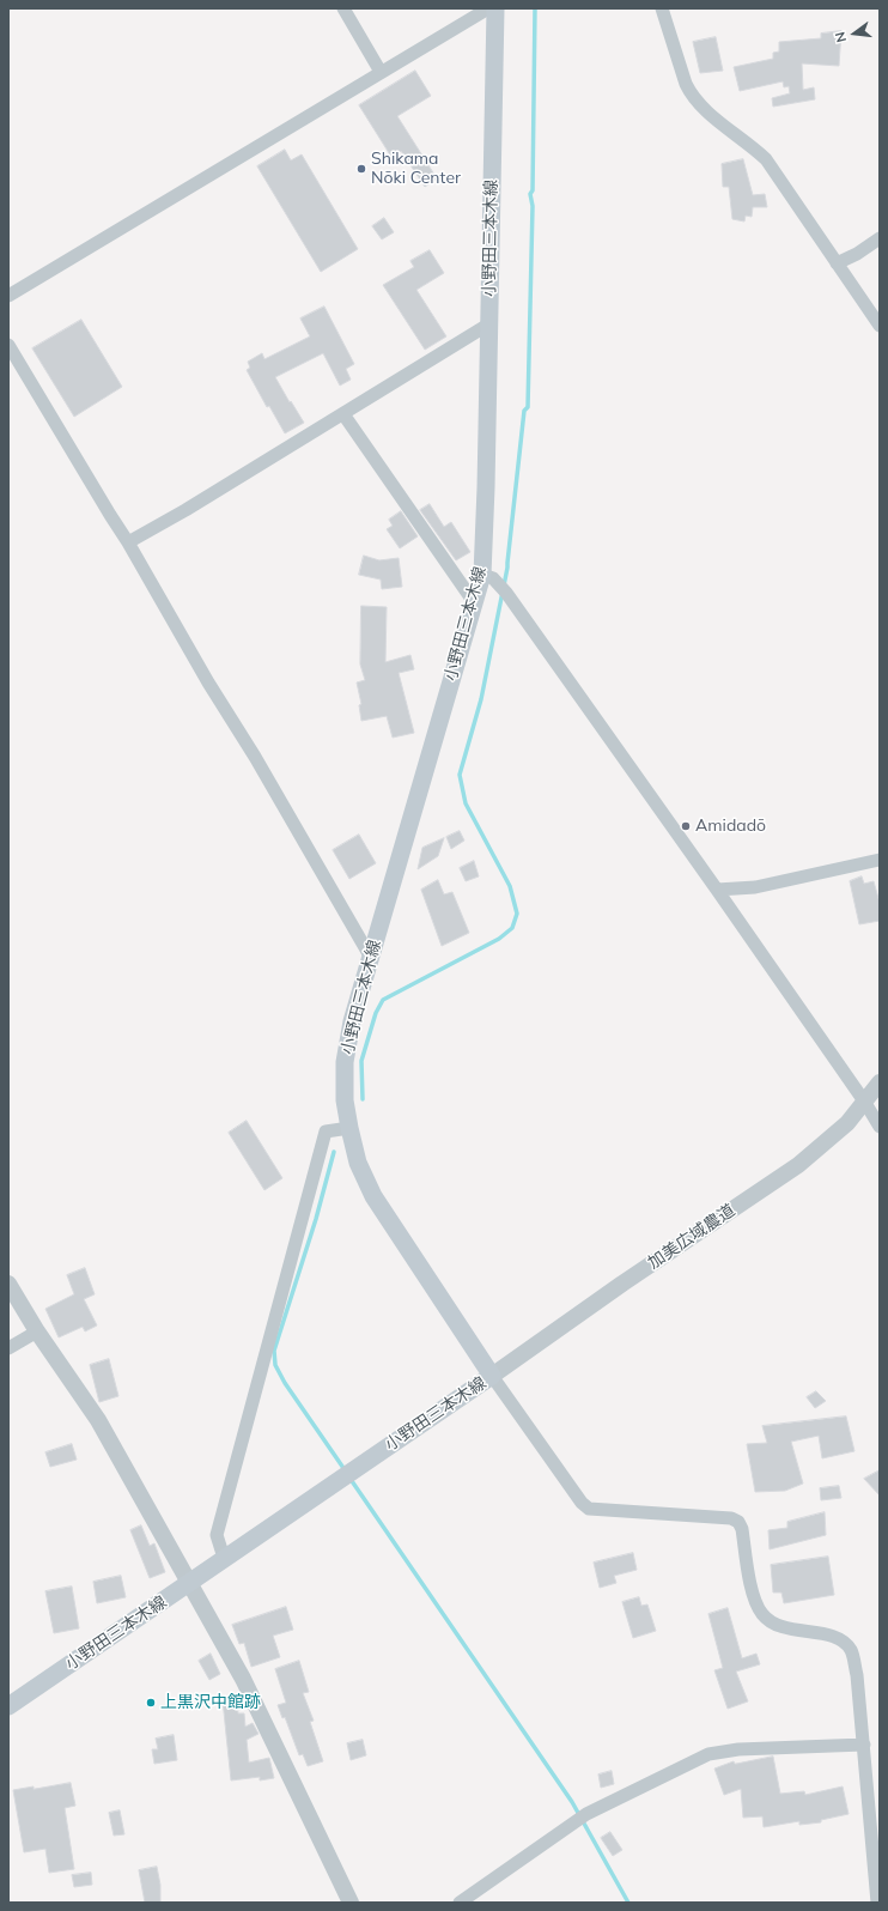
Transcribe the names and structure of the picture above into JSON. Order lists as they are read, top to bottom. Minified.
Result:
{"streets":{"main road":["小野田三本木線"],"street":["加美広域農道"]},"crossings":[["小野田三本木線","加美広域農道"]],"places":["Shikama Nōki Center","Amidadō","上黒沢中館跡"],"north":"left"}
